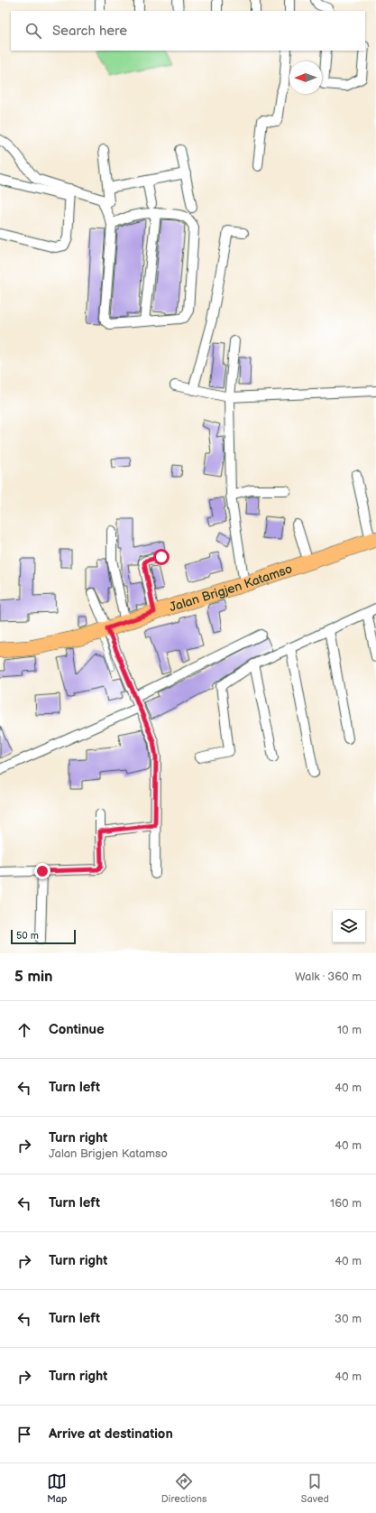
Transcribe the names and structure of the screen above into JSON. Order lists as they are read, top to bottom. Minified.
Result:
{"streets":{"main road":["Jalan Brigjen Katamso"]},"scale_bar":"50 m","north":"left","page":{"search":"Search here","scale":"50 m","heading":["5 min","Walk · 360 m"],"list":[["Continue","10 m"],["Turn left","40 m"],["Turn right","Jalan Brigjen Katamso","40 m"],["Turn left","160 m"],["Turn right","40 m"],["Turn left","30 m"],["Turn right","40 m"],"Arrive at destination"],"nav":["Map","Directions","Saved"]}}
